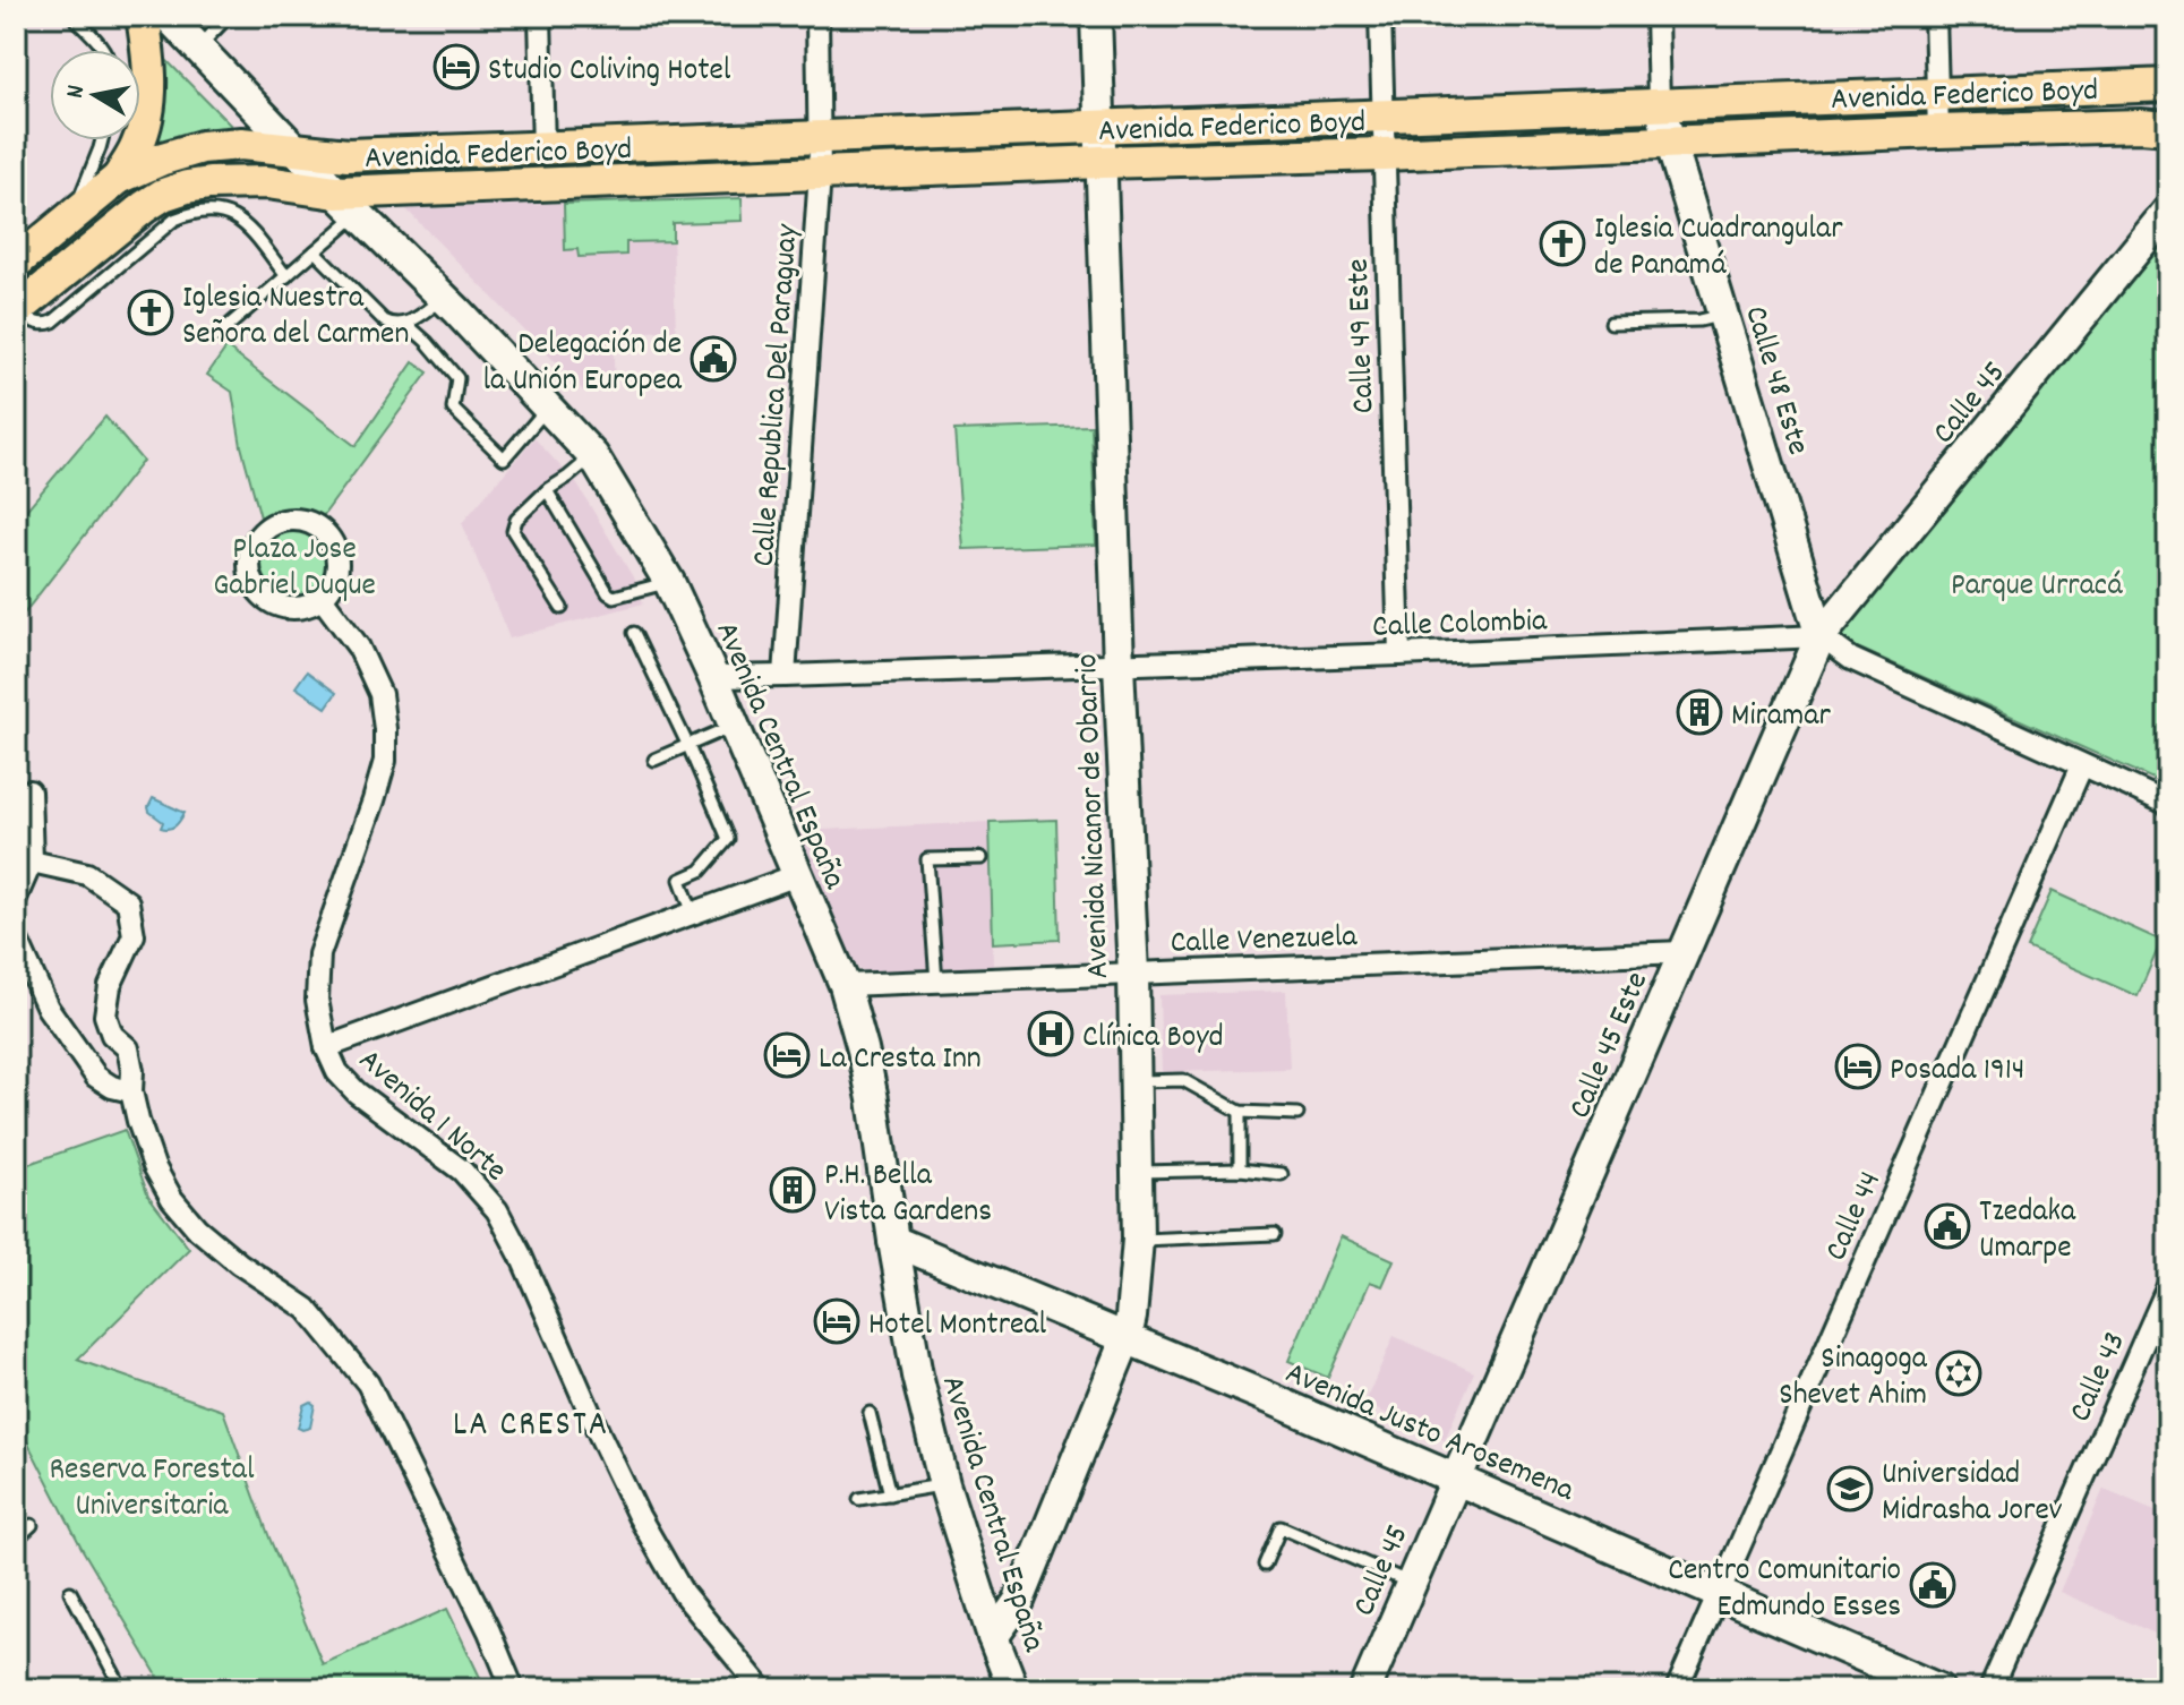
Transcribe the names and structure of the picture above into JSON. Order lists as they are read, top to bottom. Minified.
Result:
{"streets":{"main road":["Avenida Federico Boyd","Calle 48 Este","Calle 45","Avenida Central España","Avenida Nicanor de Obarrio","Calle 45 Este","Avenida Justo Arosemena"],"street":["Calle 49 Este","Calle Republica Del Paraguay","Calle Colombia","Calle Venezuela","Avenida 1 Norte","Calle 44","Calle 43"]},"crossings":[["Avenida Federico Boyd","Calle 49 Este"],["Avenida Federico Boyd","Calle 48 Este"],["Avenida Federico Boyd","Calle Republica Del Paraguay"],["Avenida Federico Boyd","Avenida Central España"],["Avenida Federico Boyd","Avenida Nicanor de Obarrio"],["Calle 49 Este","Calle Colombia"],["Calle 48 Este","Calle 45"],["Calle 48 Este","Calle Colombia"],["Calle 48 Este","Calle 45 Este"],["Calle Republica Del Paraguay","Calle Colombia"],["Calle 45","Calle Colombia"],["Calle 45","Calle 45 Este"],["Calle 45","Avenida Justo Arosemena"],["Calle Colombia","Avenida Central España"],["Calle Colombia","Avenida Nicanor de Obarrio"],["Calle Colombia","Calle 45 Este"],["Avenida Central España","Avenida Nicanor de Obarrio"],["Avenida Central España","Calle Venezuela"],["Avenida Central España","Avenida Justo Arosemena"],["Avenida Nicanor de Obarrio","Calle Venezuela"],["Avenida Nicanor de Obarrio","Avenida Justo Arosemena"],["Calle Venezuela","Calle 45 Este"],["Calle 45 Este","Avenida Justo Arosemena"],["Calle 44","Avenida Justo Arosemena"]],"districts":["LA CRESTA"],"parks":["Plaza Jose Gabriel Duque","Parque Urracá","Reserva Forestal Universitaria"],"places":{"hotel":["Studio Coliving Hotel","La Cresta Inn","Posada 1914","Hotel Montreal"],"church":["Iglesia Cuadrangular de Panamá","Iglesia Nuestra Señora del Carmen"],"public building":["Delegación de la Unión Europea","Tzedaka Umarpe","Centro Comunitario Edmundo Esses"],"building":["Miramar","P.H. Bella Vista Gardens"],"hospital":["Clínica Boyd"],"synagogue":["Sinagoga Shevet Ahim"],"school or university":["Universidad Midrasha Jorev"]},"north":"left"}
